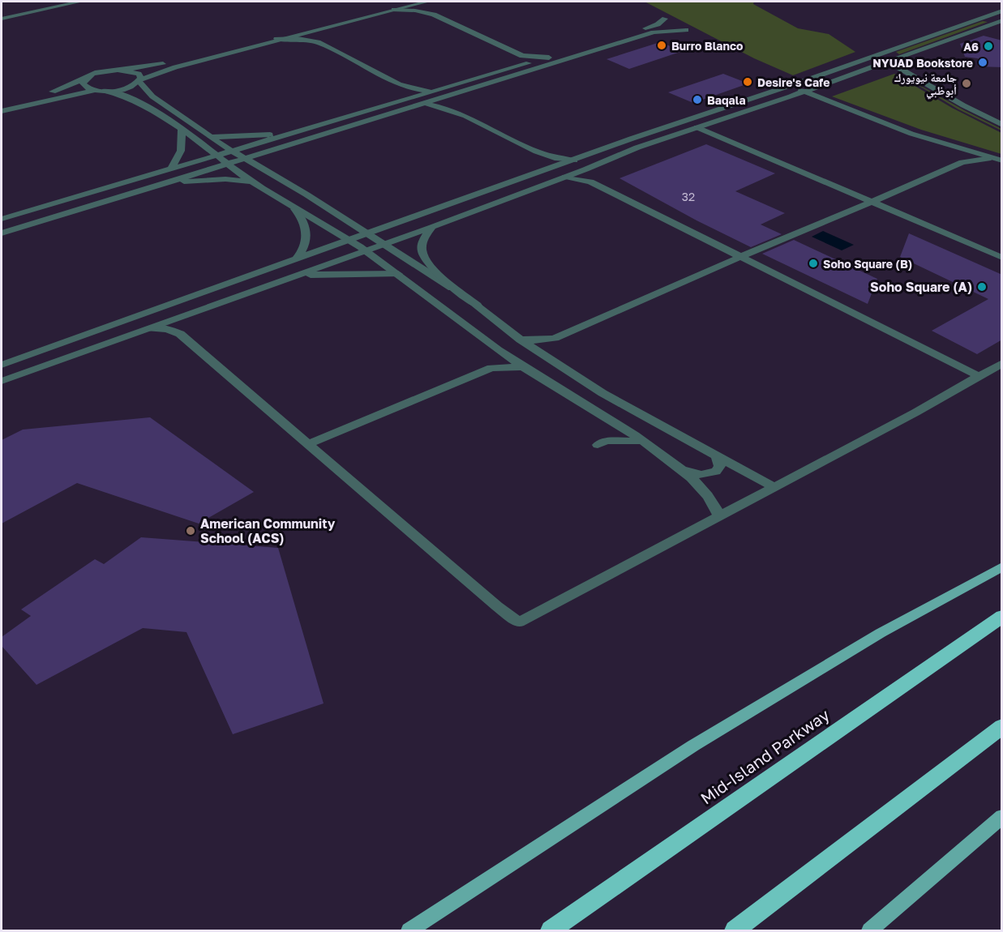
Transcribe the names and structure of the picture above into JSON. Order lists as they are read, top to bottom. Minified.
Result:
{"streets":{"highway":["Mid-Island Parkway"]},"places":["Burro Blanco","A6","NYUAD Bookstore","Desire's Cafe","جامعة نيويورك أبوظبي","Baqala","Soho Square (B)","Soho Square (A)","American Community School (ACS)"],"house_numbers":["32"]}
